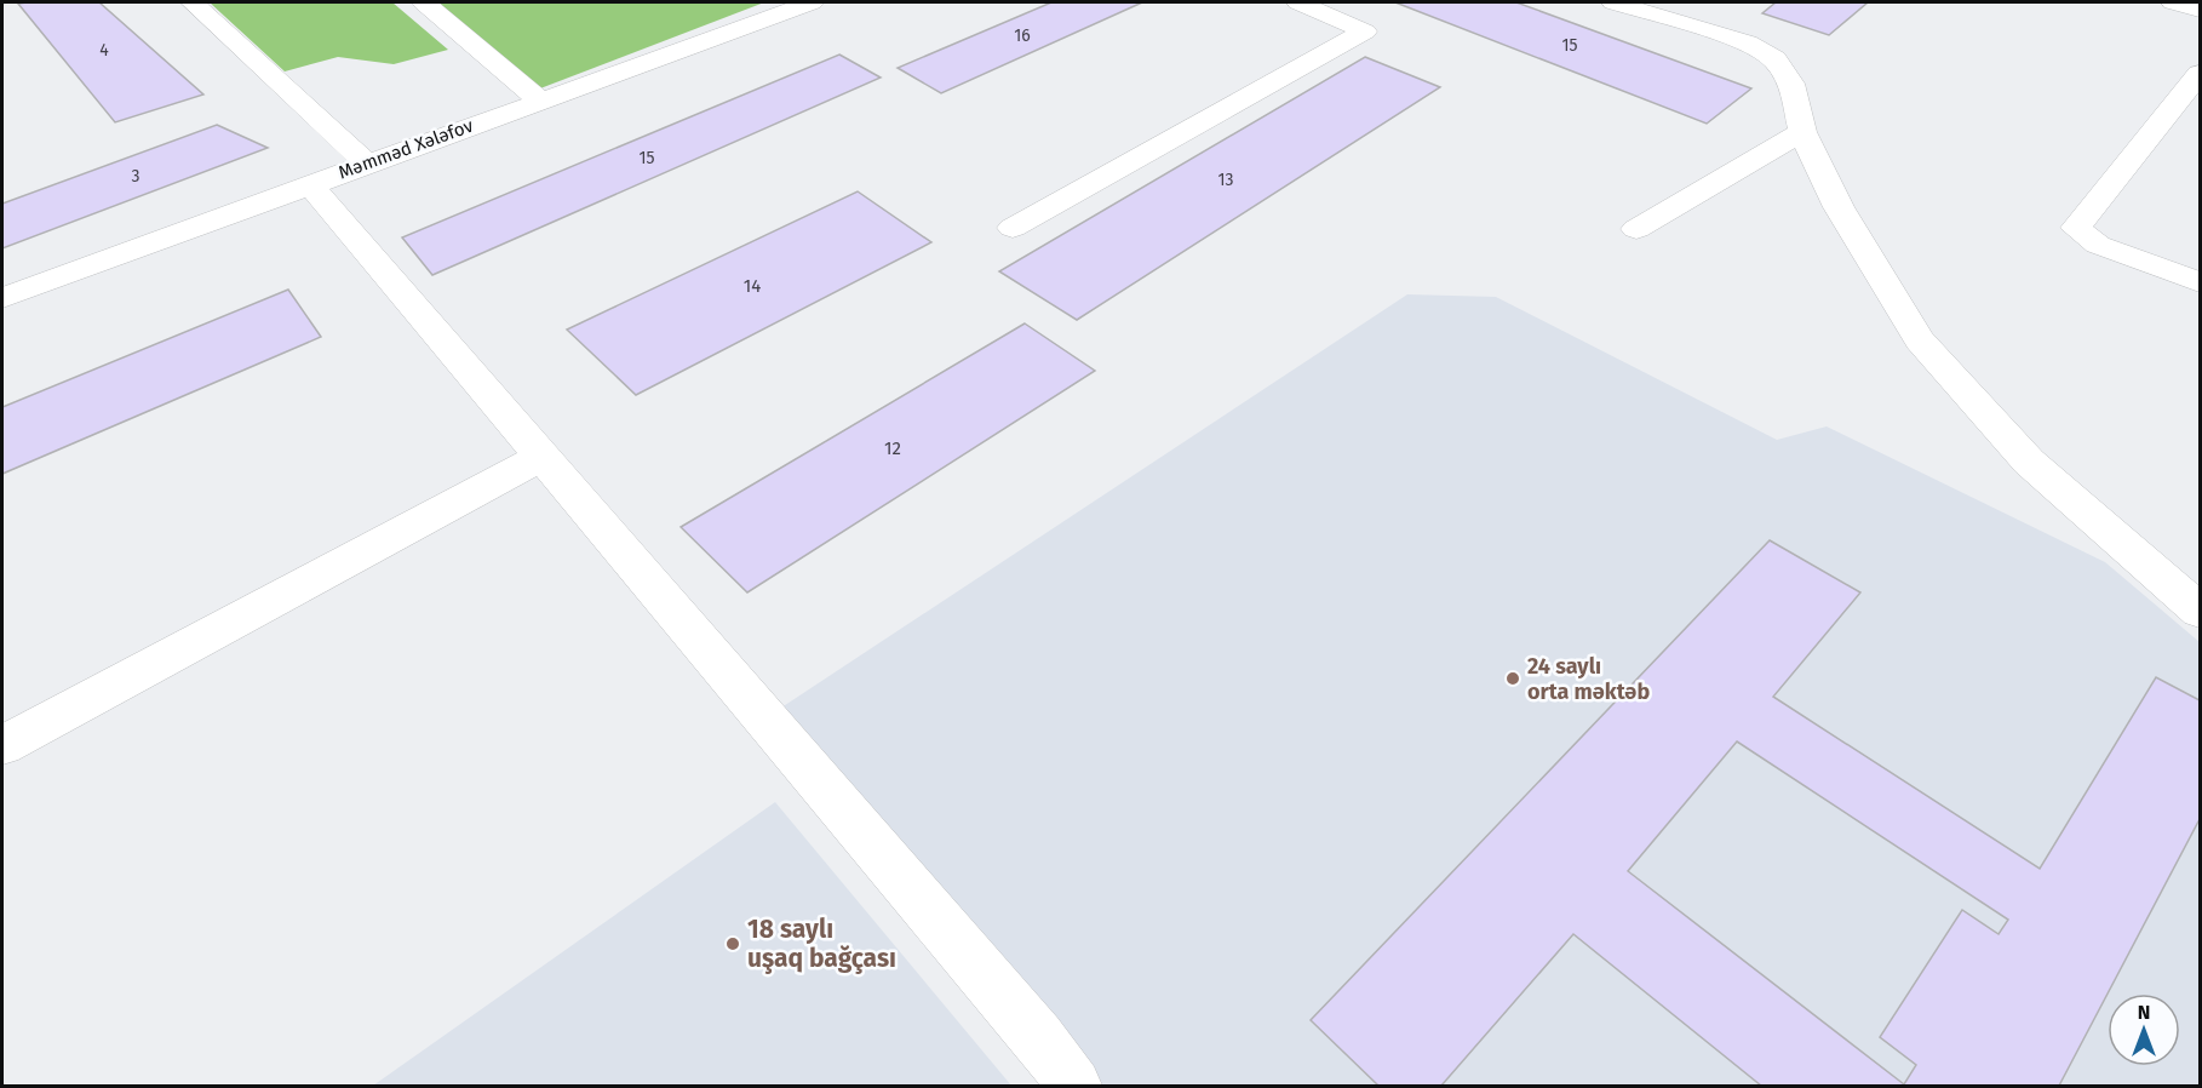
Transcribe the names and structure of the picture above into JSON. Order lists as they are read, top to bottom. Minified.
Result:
{"streets":{"street":["Məmməd Xələfov"]},"places":["24 saylı orta məktəb","18 saylı uşaq bağçası"],"house_numbers":["16","15","4","15","3","13","14","12"],"north":"top"}
